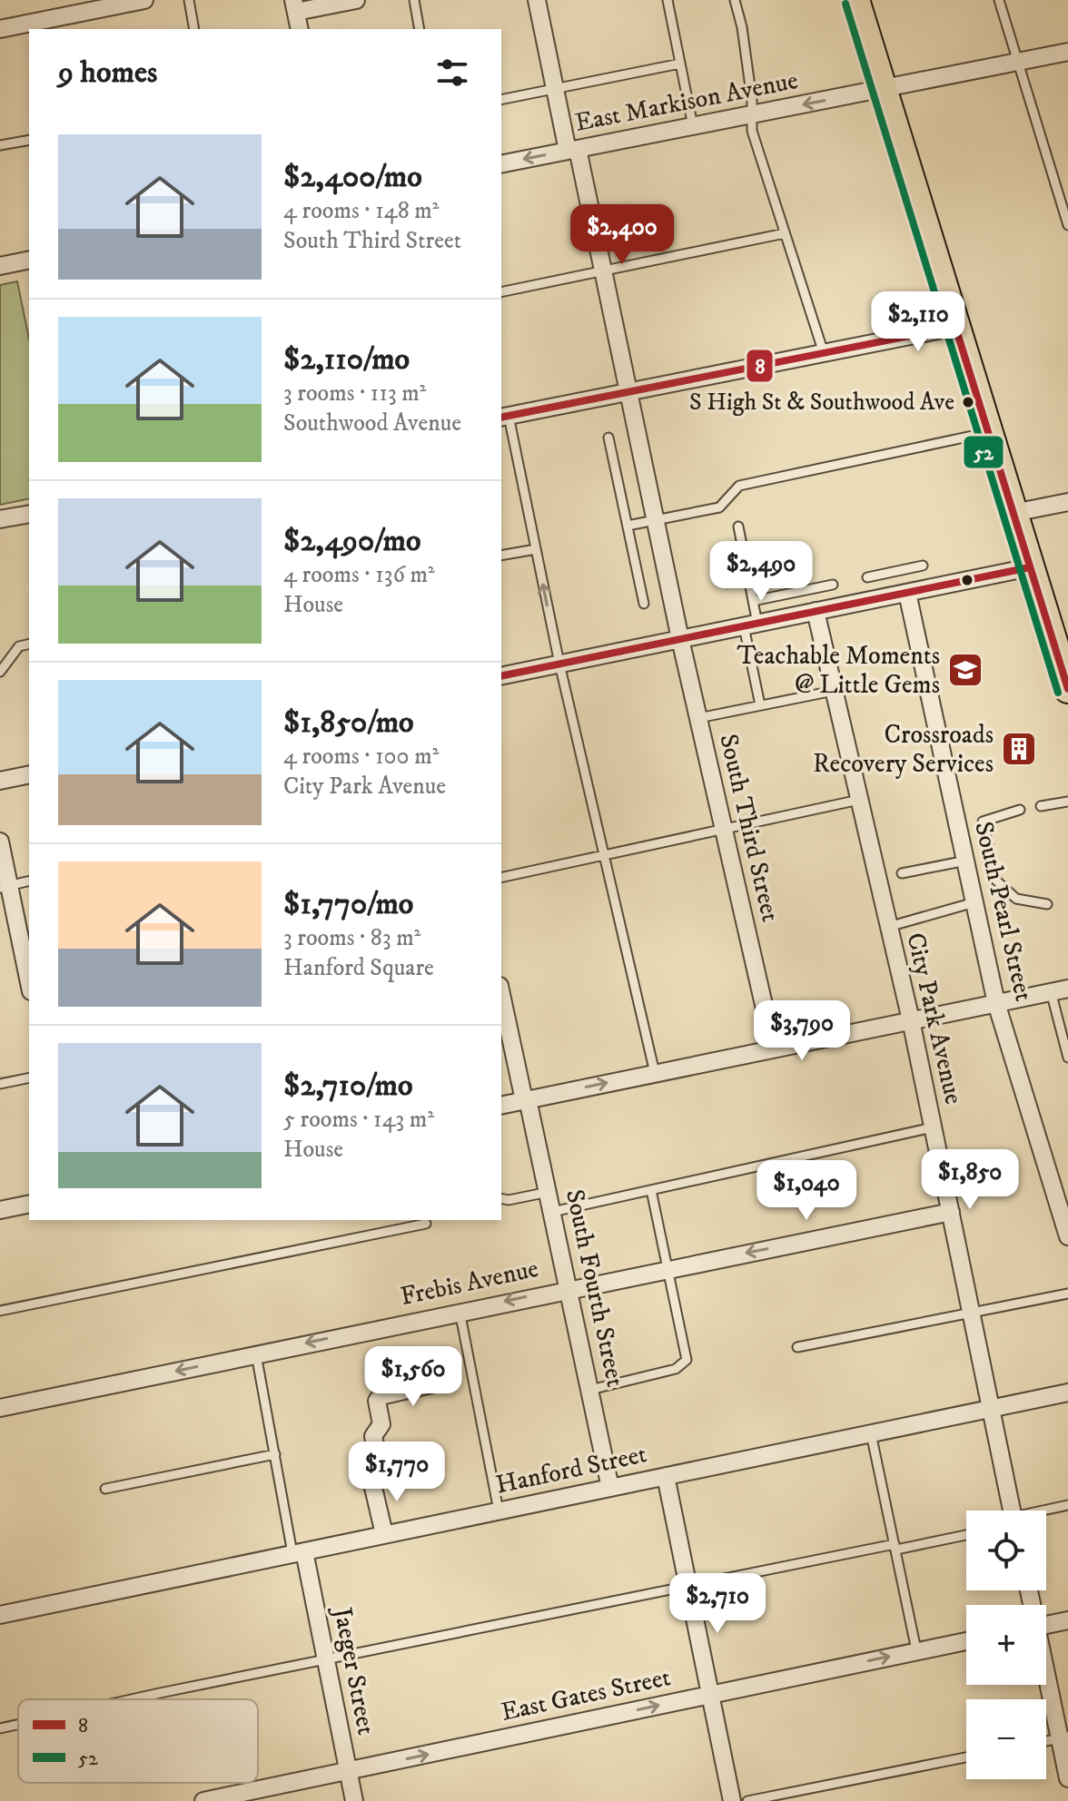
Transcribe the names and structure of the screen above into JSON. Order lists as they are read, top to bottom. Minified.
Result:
{"streets":{"street":["East Markison Avenue","South Third Street","South Pearl Street","City Park Avenue","Frebis Avenue","South Fourth Street","Hanford Street","Jaeger Street","East Gates Street"]},"crossings":[["East Markison Avenue","South Third Street"],["City Park Avenue","Frebis Avenue"],["City Park Avenue","Hanford Street"],["Frebis Avenue","South Fourth Street"],["Frebis Avenue","Jaeger Street"],["South Fourth Street","Hanford Street"],["Hanford Street","Jaeger Street"],["Jaeger Street","East Gates Street"]],"one_way":["East Markison Avenue","Frebis Avenue","East Gates Street"],"places":{"other":["S High St & Southwood Ave"],"school or university":["Teachable Moments @ Little Gems"],"building":["Crossroads Recovery Services"]},"lines":["transit line 52","transit line 8"],"legend":["8","52"],"page":{"heading":"9 homes","list":[{"name":"$2,400/mo","note":"4 rooms · 148 m² · South Third Street"},{"name":"$2,110/mo","note":"3 rooms · 113 m² · Southwood Avenue"},{"name":"$2,490/mo","note":"4 rooms · 136 m² · House"},{"name":"$1,850/mo","note":"4 rooms · 100 m² · City Park Avenue"},{"name":"$1,770/mo","note":"3 rooms · 83 m² · Hanford Square"},{"name":"$2,710/mo","note":"5 rooms · 143 m² · House"}],"price":["$2,400","$2,110","$2,490","$3,790","$1,850","$1,040","$1,560","$1,770","$2,710"],"map_buttons":["+","−"]}}
